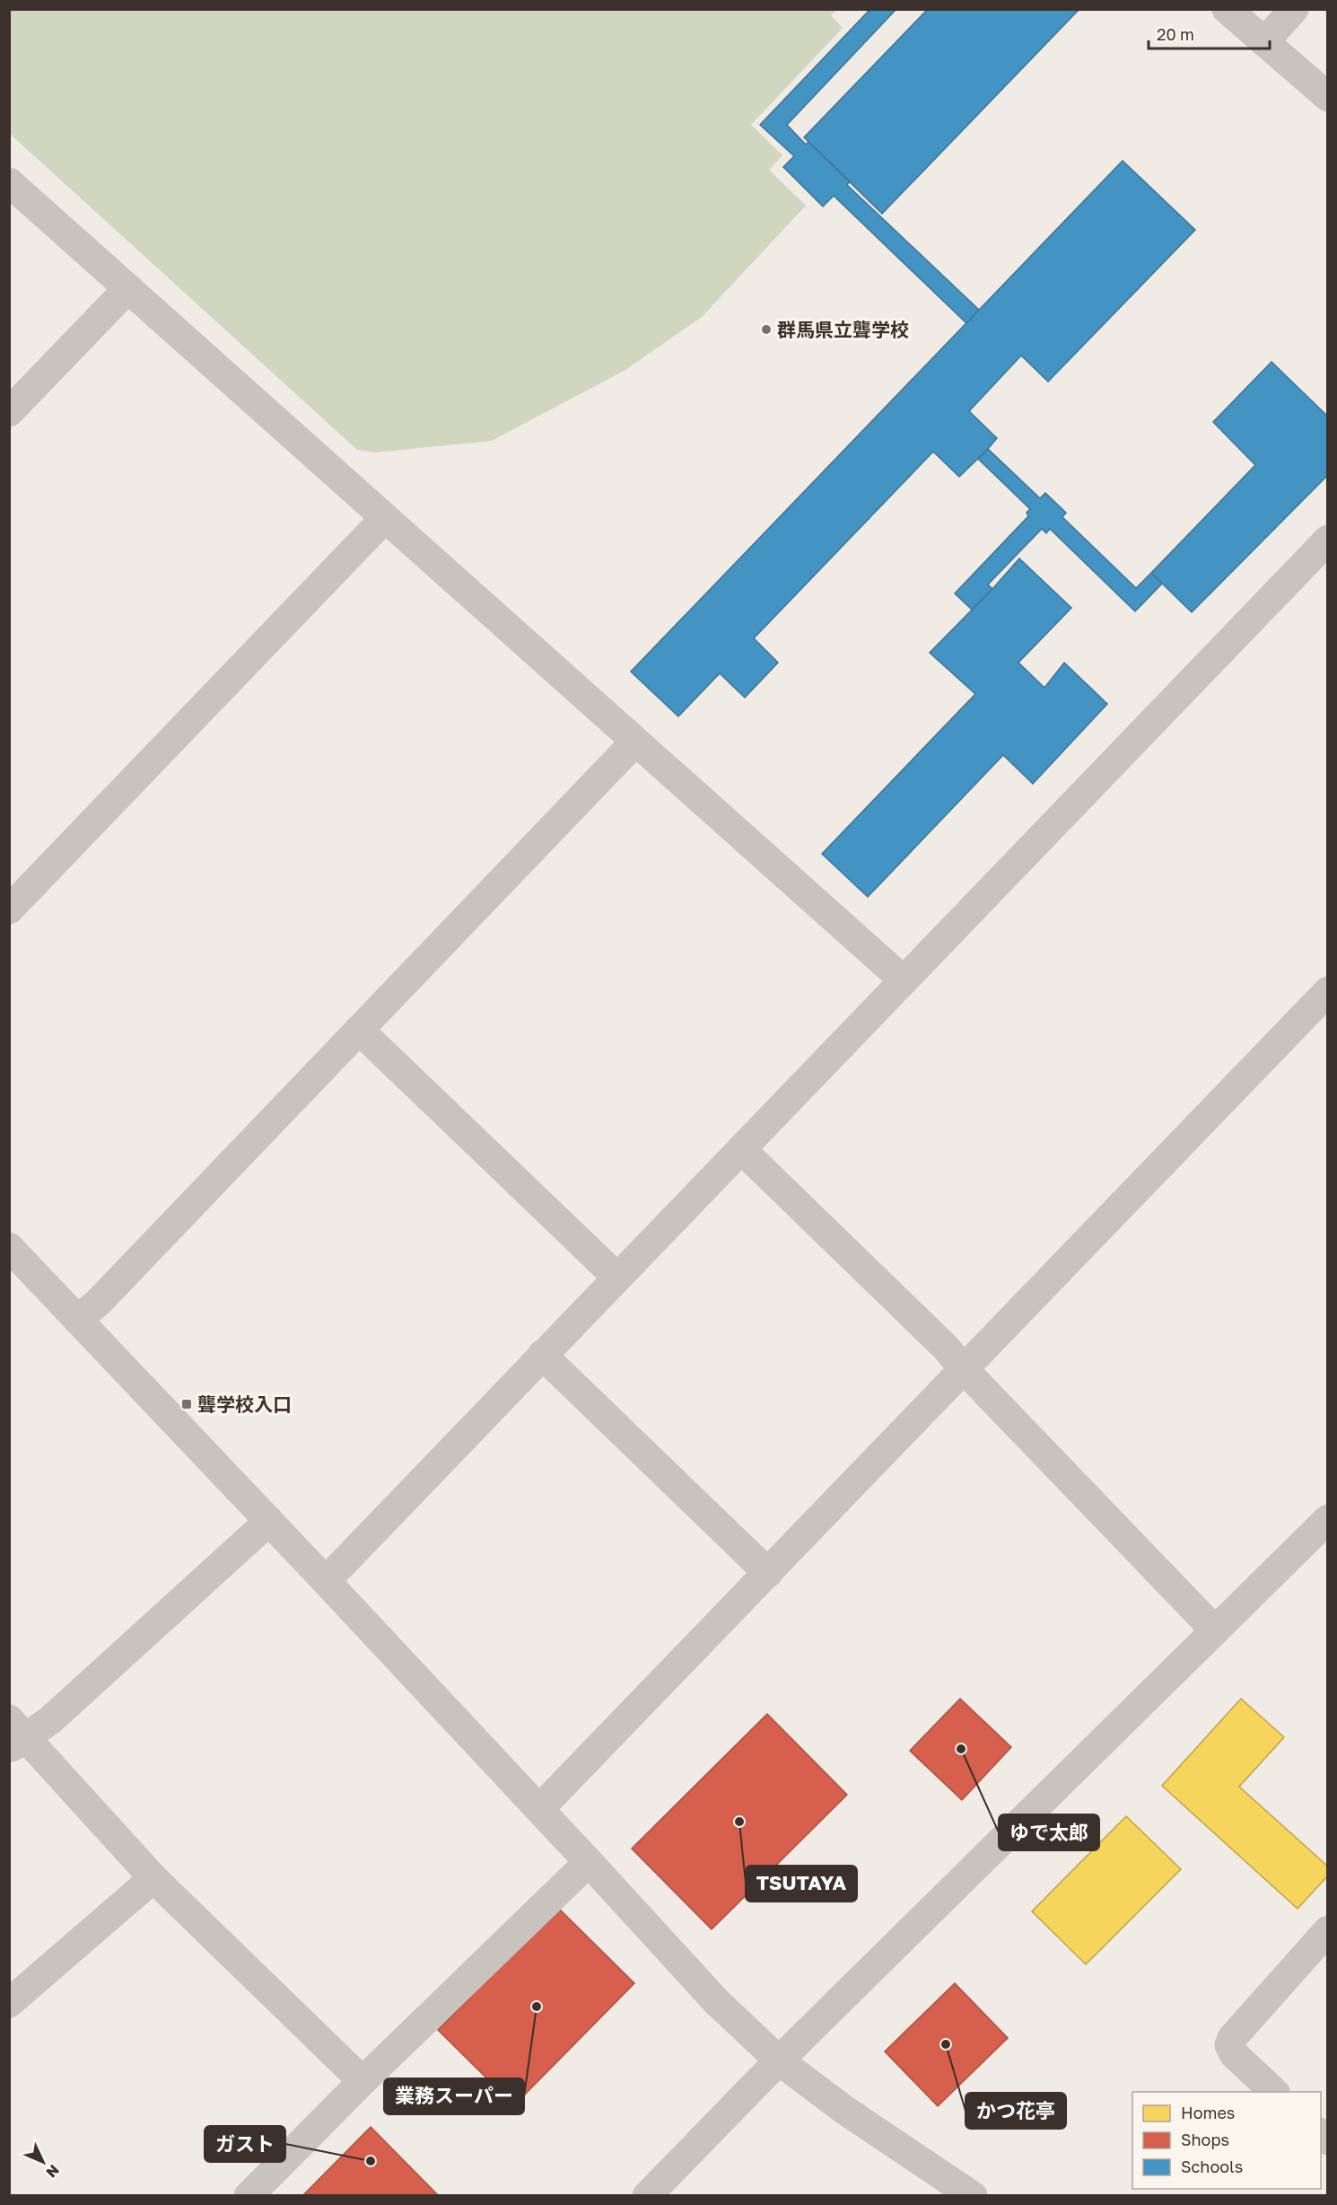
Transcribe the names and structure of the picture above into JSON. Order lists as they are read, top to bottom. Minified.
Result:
{"places":{"other":["群馬県立聾学校","ゆで太郎","TSUTAYA","業務スーパー","かつ花亭","ガスト"],"transit":["聾学校入口"]},"legend":["Homes","Shops","Schools"],"scale_bar":"20 m","north":"bottom right"}
